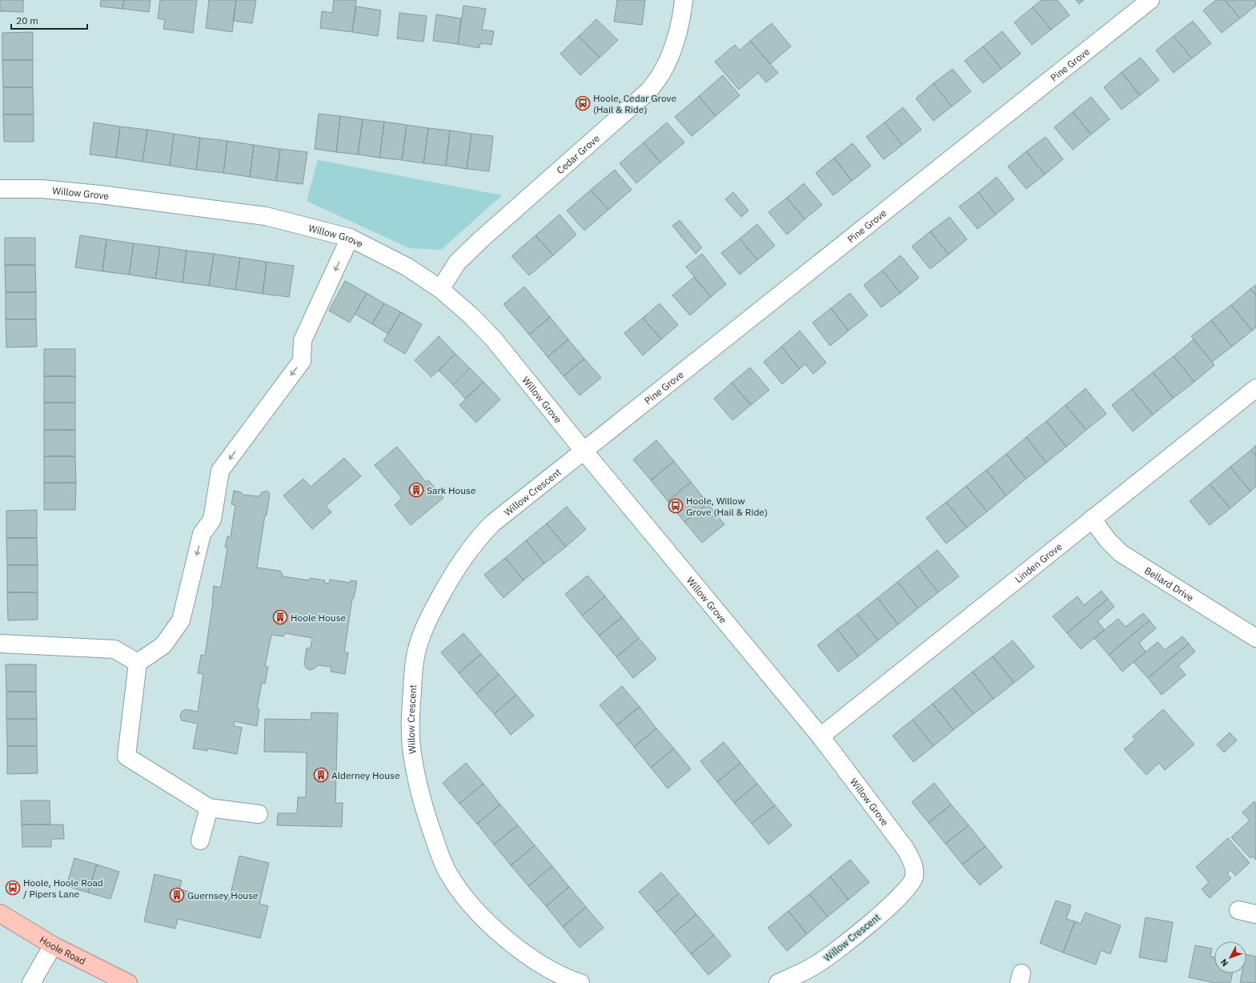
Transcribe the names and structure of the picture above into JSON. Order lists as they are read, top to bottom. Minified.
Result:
{"streets":{"highway":["Hoole Road"],"street":["Pine Grove","Cedar Grove","Willow Grove","Willow Crescent","Linden Grove","Bellard Drive"]},"crossings":[["Pine Grove","Willow Grove"],["Pine Grove","Willow Crescent"],["Cedar Grove","Willow Grove"],["Willow Grove","Willow Crescent"],["Willow Grove","Linden Grove"],["Linden Grove","Bellard Drive"]],"places":{"bus stop":["Hoole, Cedar Grove (Hail & Ride)","Hoole, Willow Grove (Hail & Ride)","Hoole, Hoole Road / Pipers Lane"],"building":["Sark House","Hoole House","Alderney House","Guernsey House"]},"scale_bar":"20 m","north":"bottom left"}
